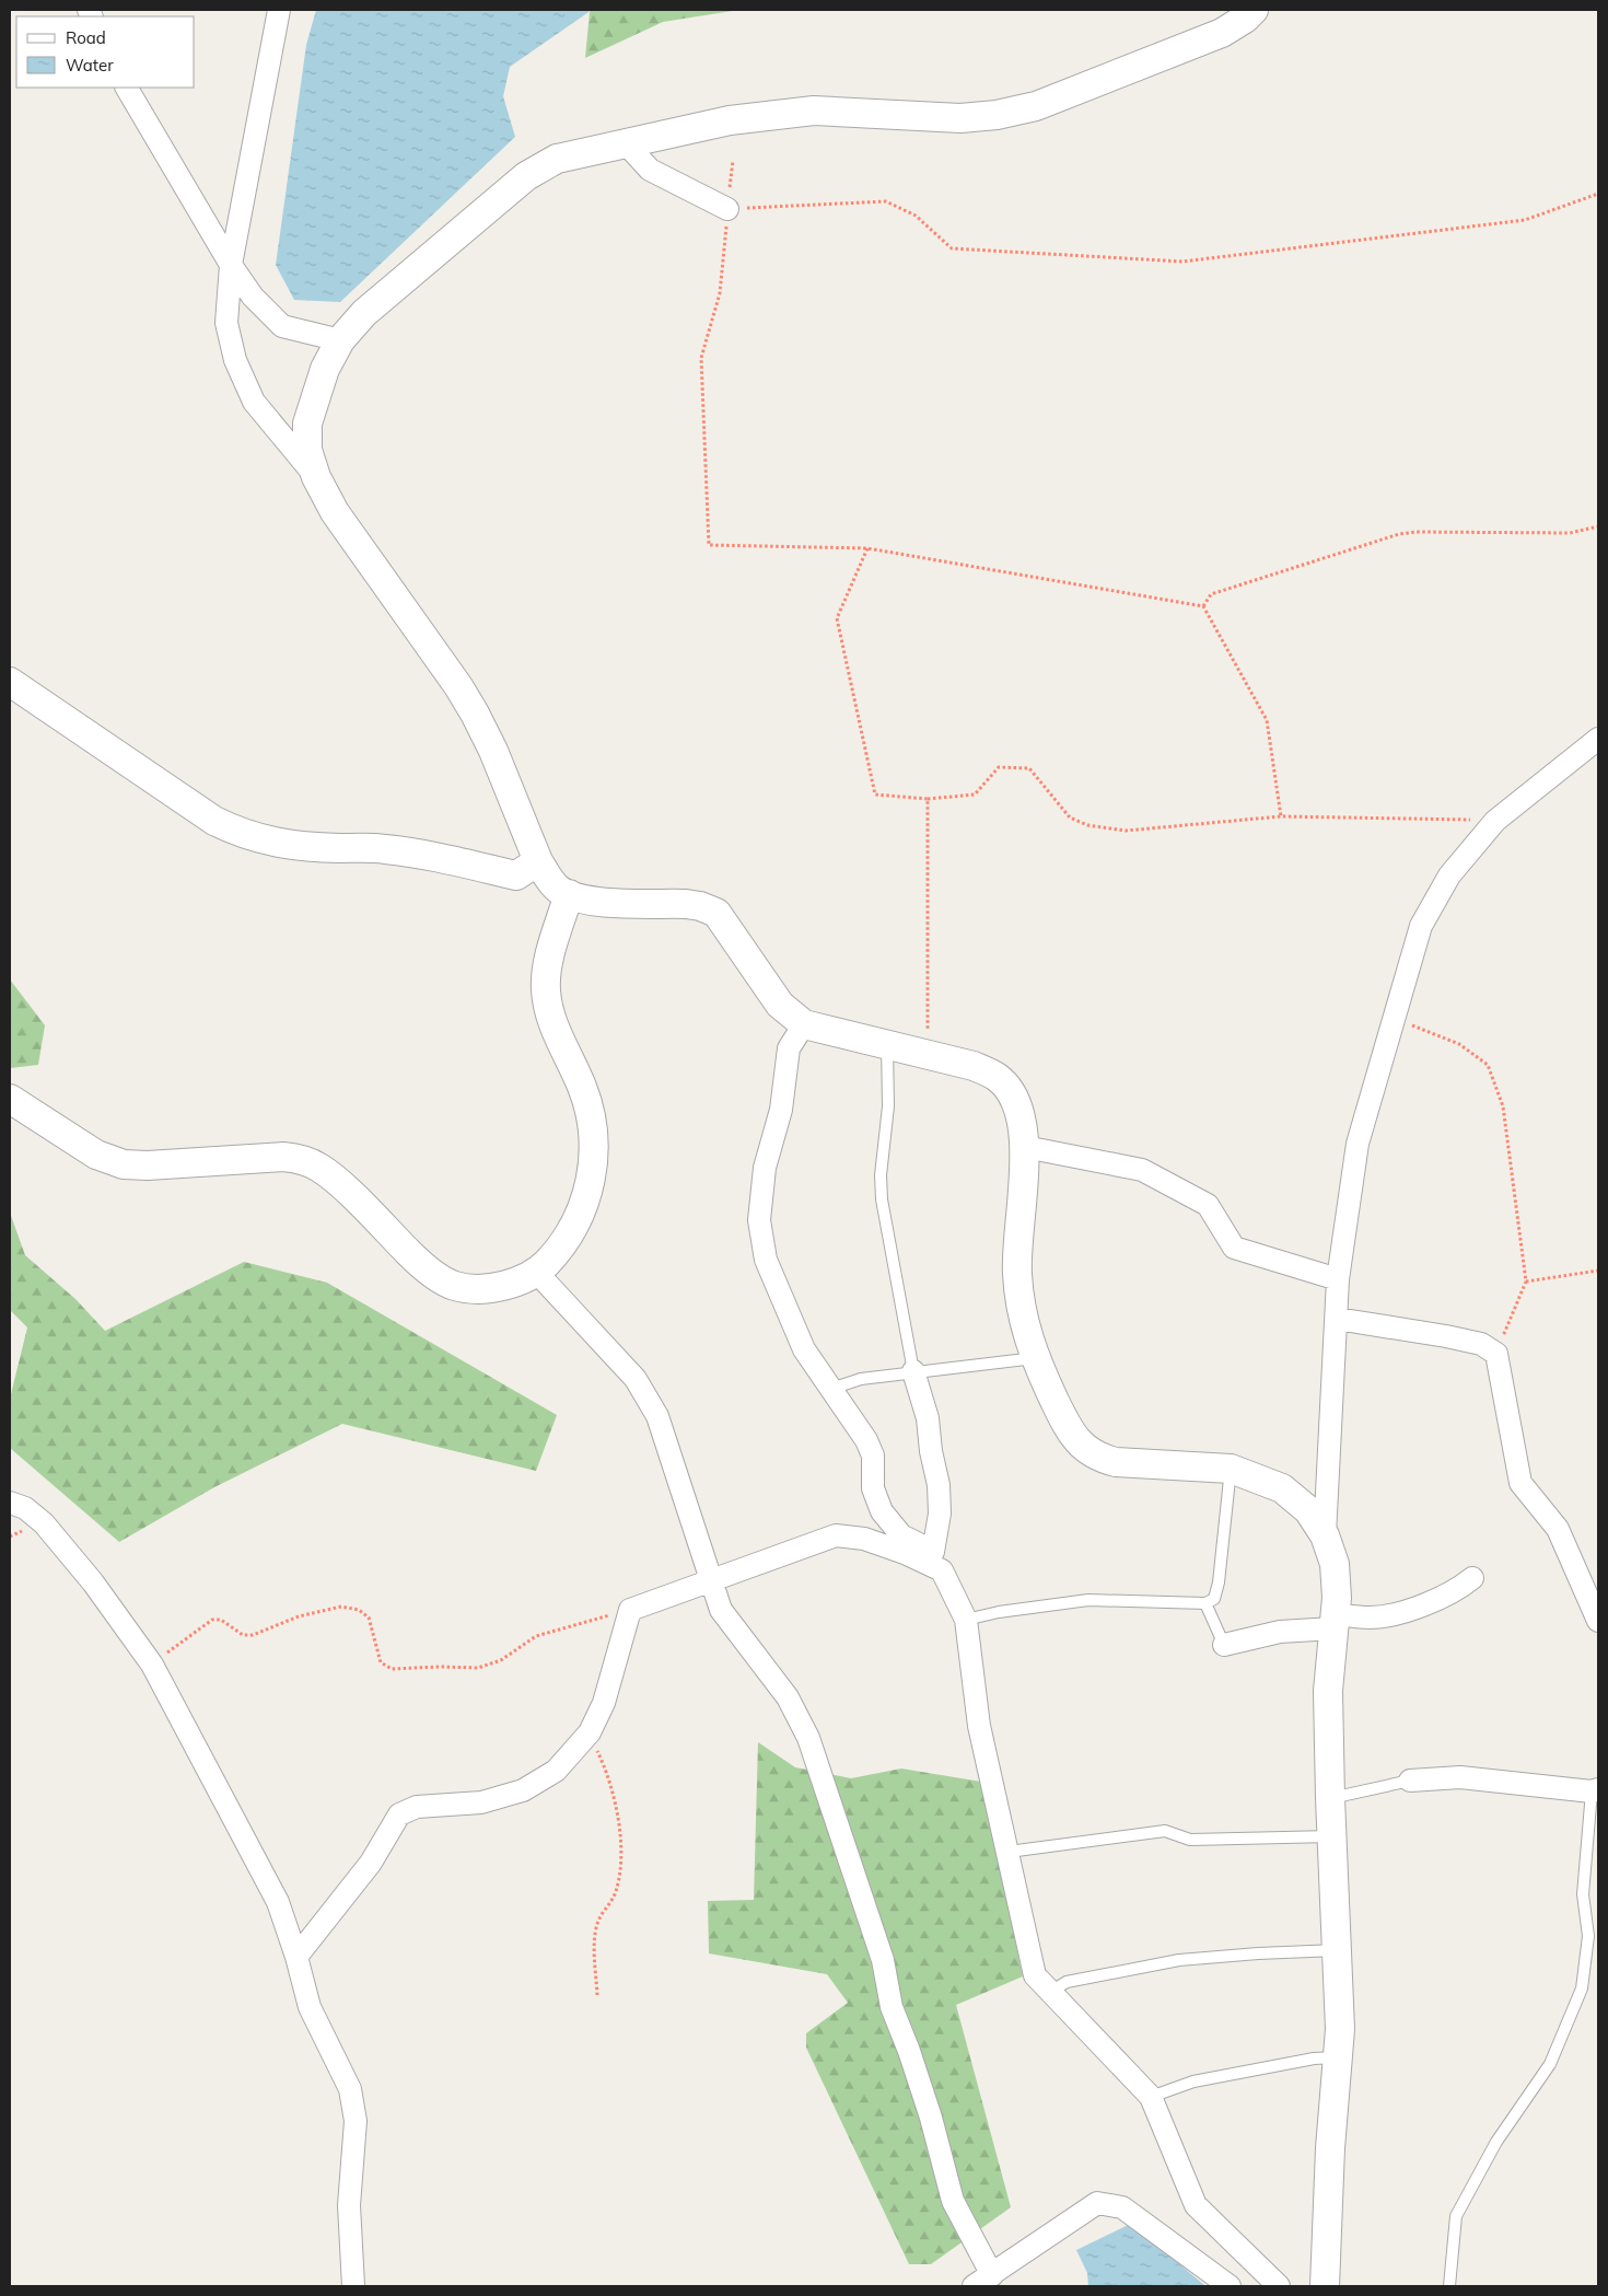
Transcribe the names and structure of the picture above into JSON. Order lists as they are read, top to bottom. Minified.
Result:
{"legend":["Road","Water"]}
